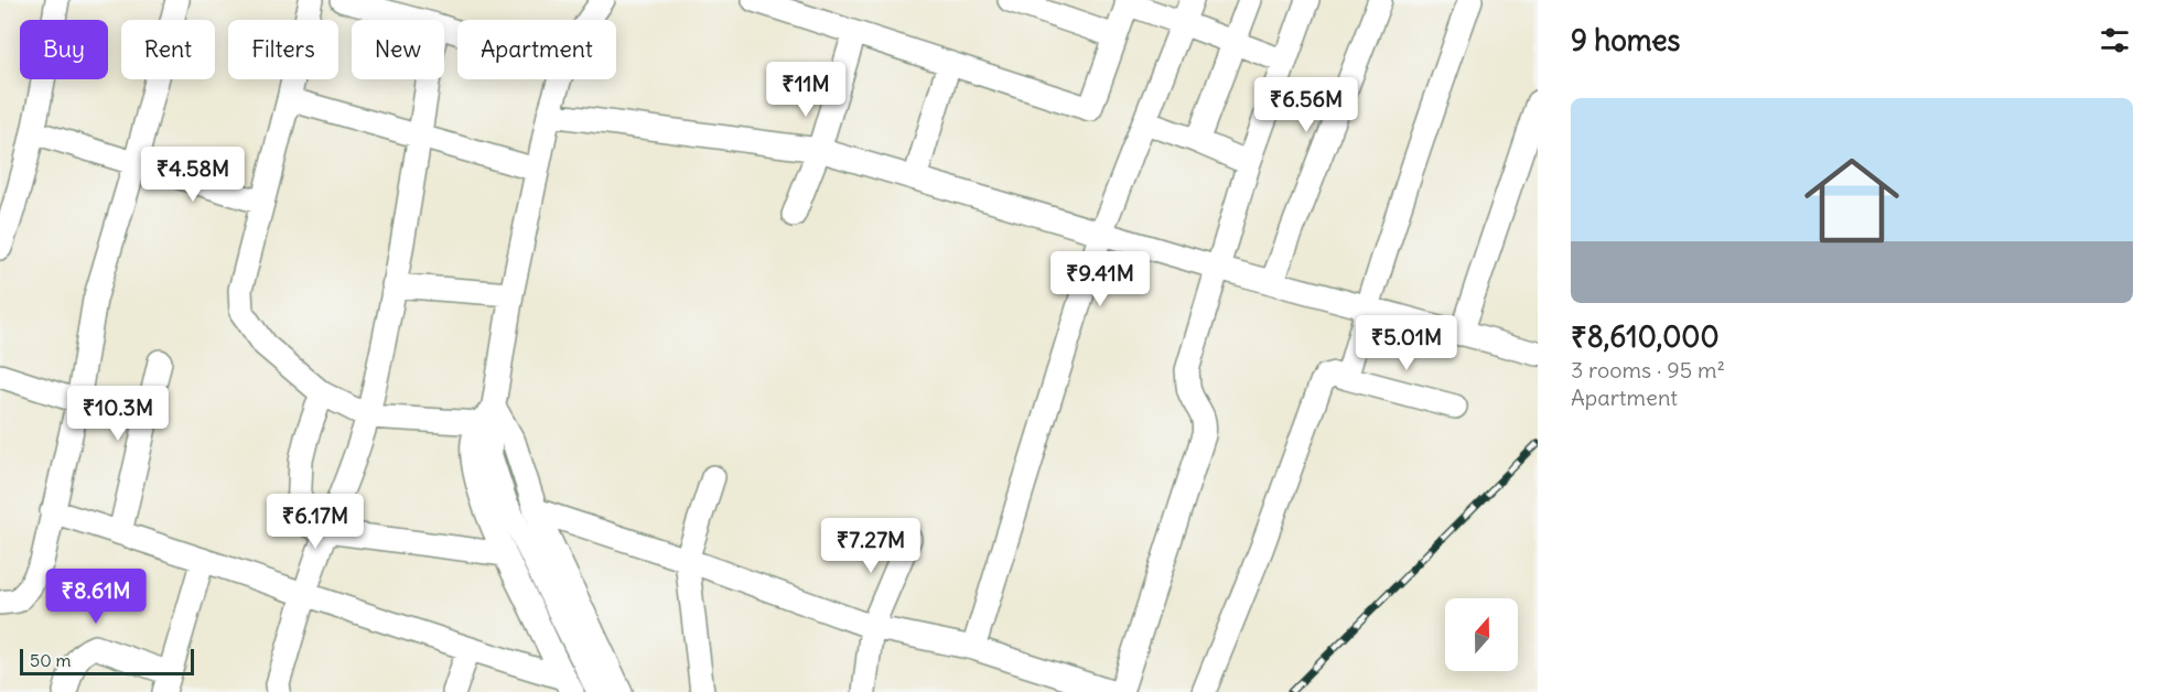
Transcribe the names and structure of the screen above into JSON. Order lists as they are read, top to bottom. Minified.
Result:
{"scale_bar":"50 m","north":"top","page":{"heading":"9 homes","chip":["Buy","Rent","Filters","New","Apartment"],"price":["₹11M","₹6.56M","₹4.58M","₹9.41M","₹5.01M","₹10.3M","₹6.17M","₹7.27M","₹8.61M"],"list":[{"name":"₹8,610,000","note":"3 rooms · 95 m² · Apartment"}],"scale":"50 m"}}
